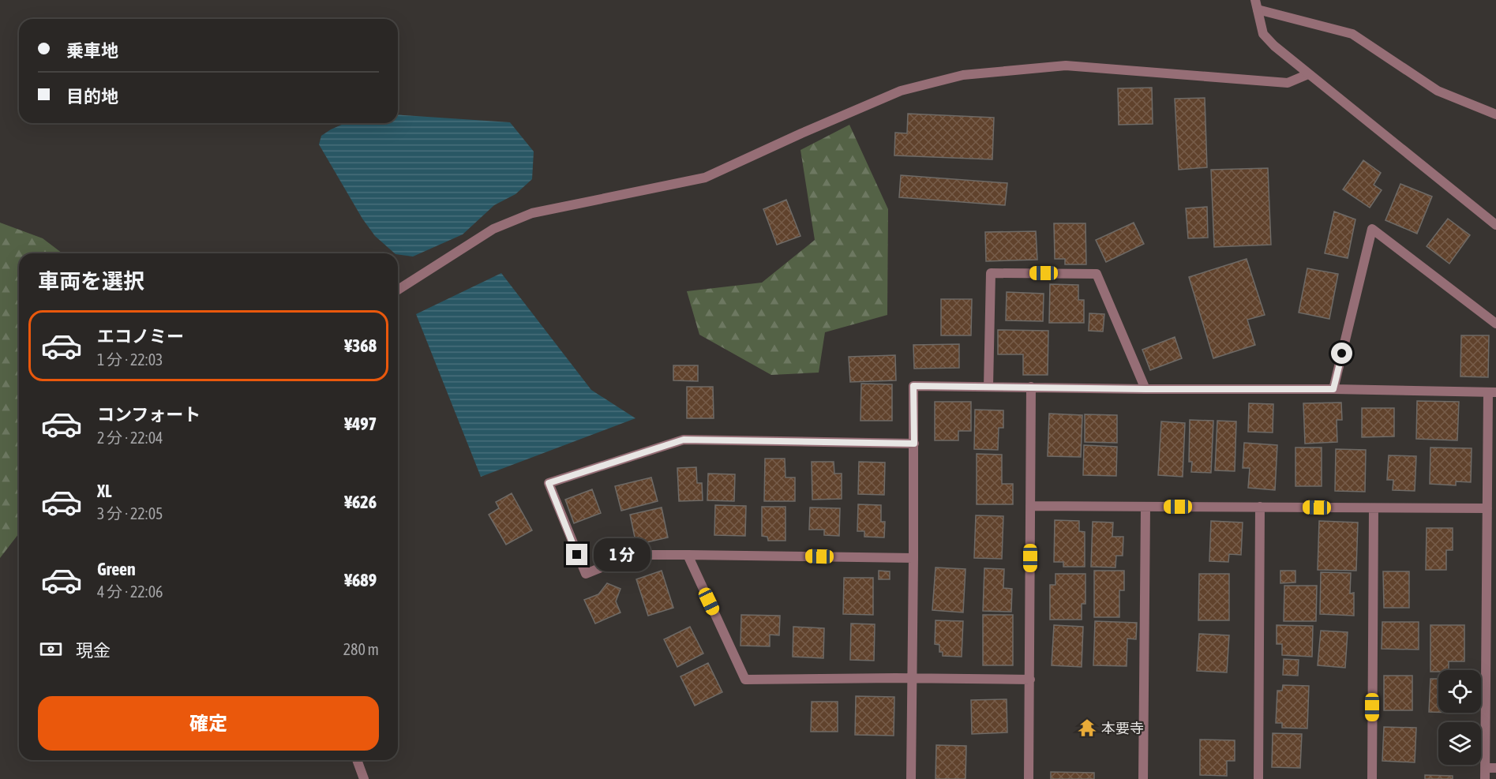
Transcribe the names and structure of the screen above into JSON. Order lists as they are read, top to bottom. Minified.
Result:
{"places":{"temple":["本要寺"]},"page":{"banner":["乗車地","目的地"],"heading":"車両を選択","list":[{"name":"エコノミー","note":"1 分 · 22:03","value":"¥368"},{"name":"コンフォート","note":"2 分 · 22:04","value":"¥497"},{"name":"XL","note":"3 分 · 22:05","value":"¥626"},{"name":"Green","note":"4 分 · 22:06","value":"¥689"}],"bubble":"1 分","pay":["現金","280 m"],"buttons":"確定"}}
